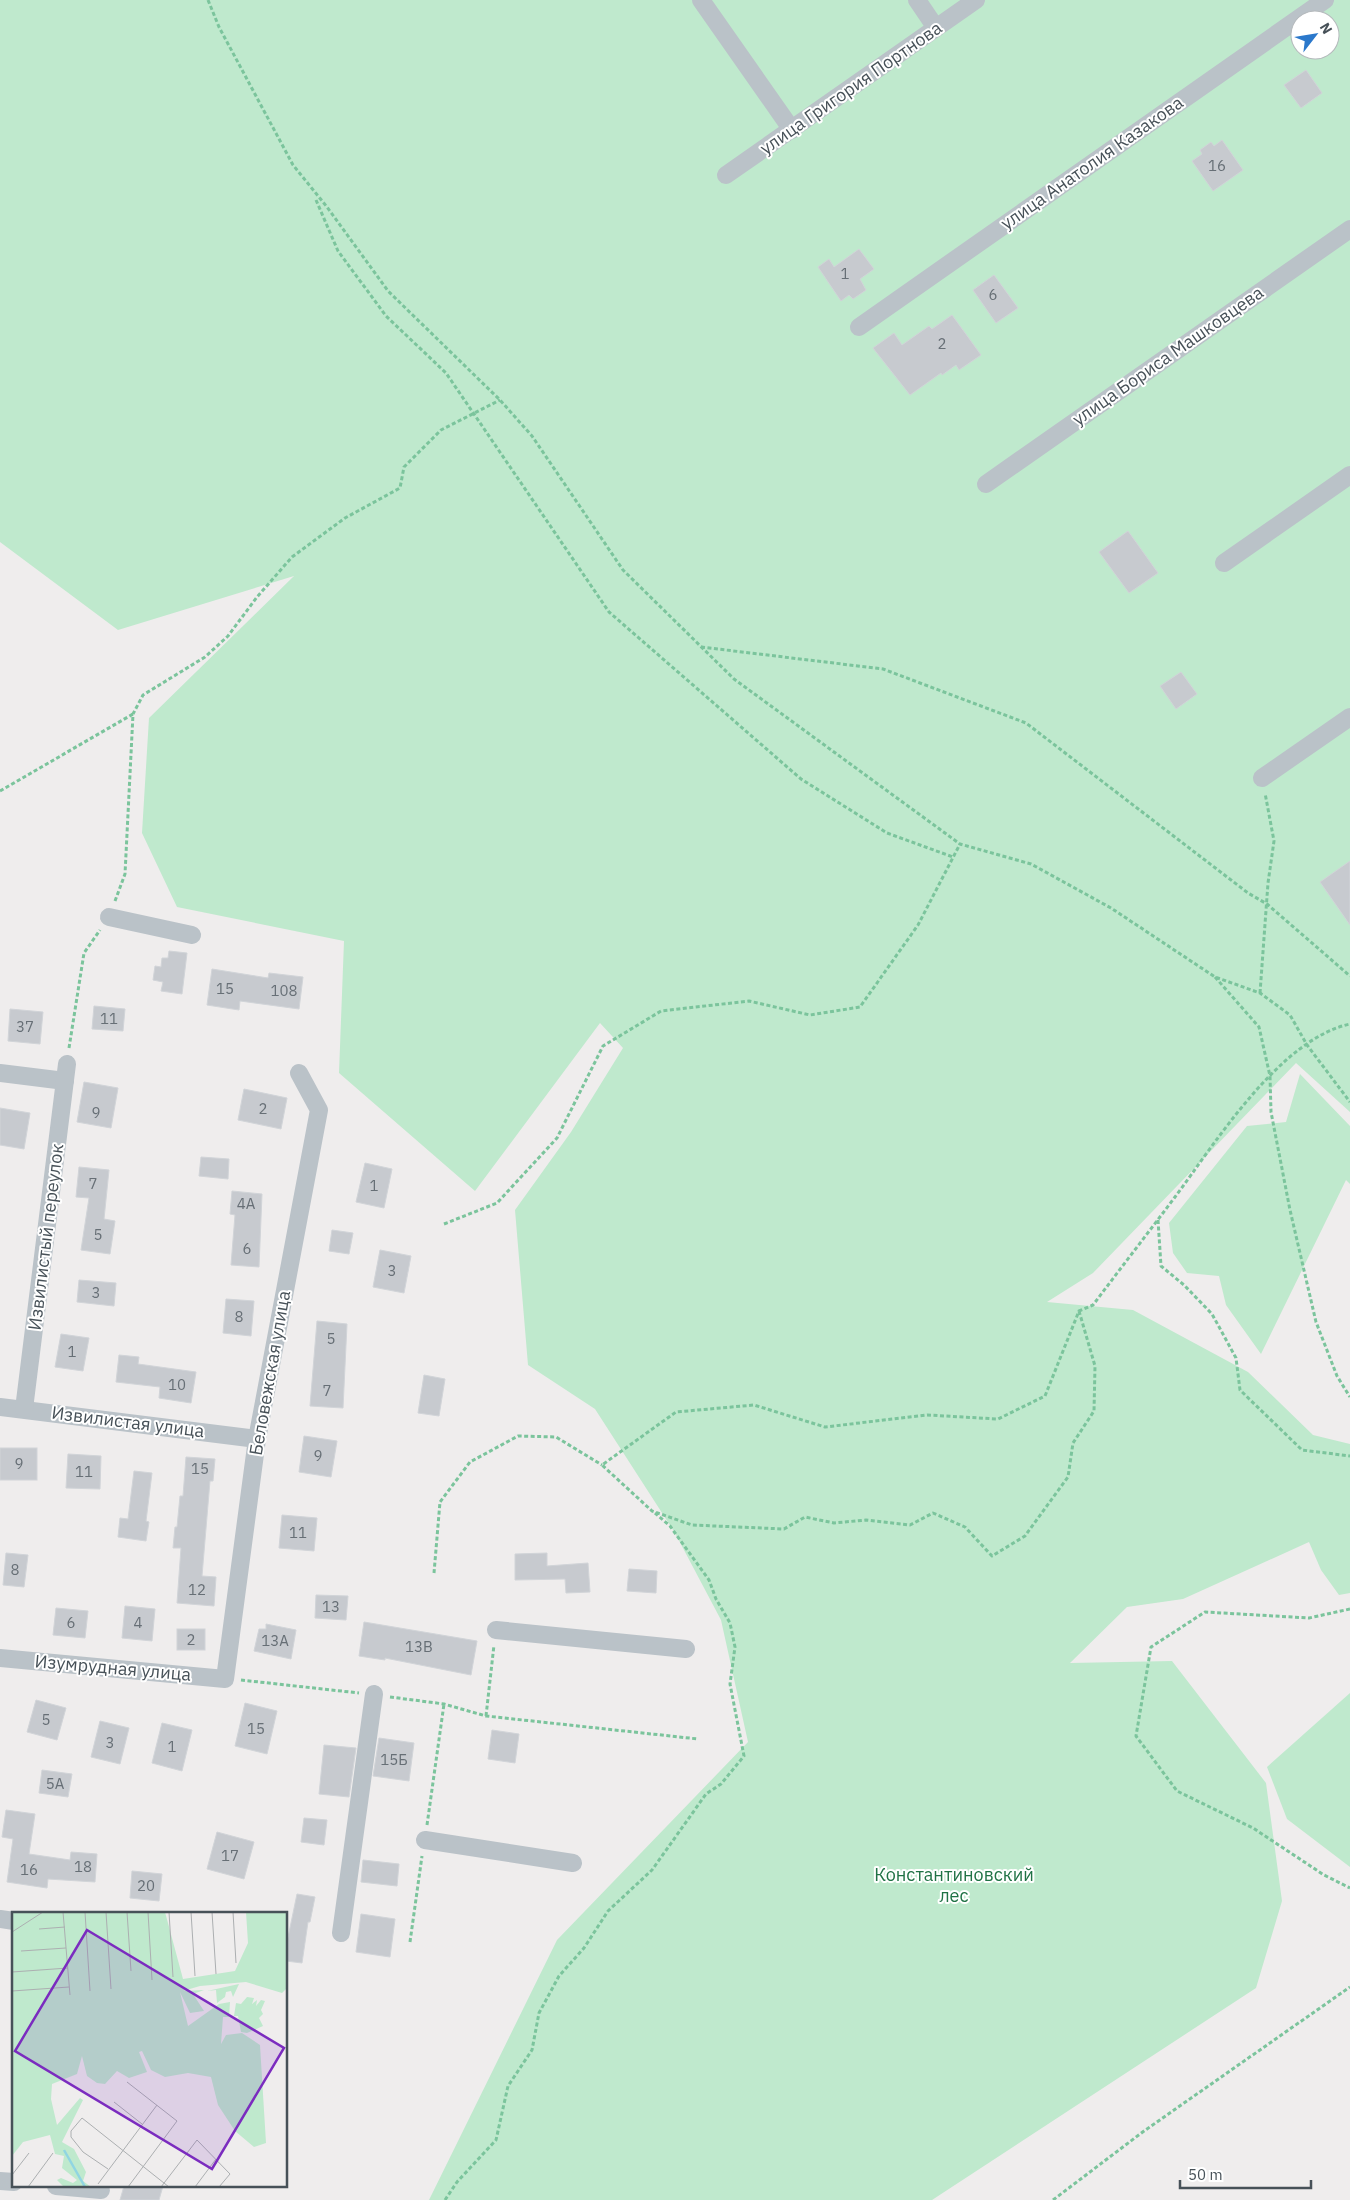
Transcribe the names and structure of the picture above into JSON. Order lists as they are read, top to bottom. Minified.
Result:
{"streets":{"street":["улица Григория Портнова","улица Анатолия Казакова","улица Бориса Машковцева","Извилистый переулок","Беловежская улица","Извилистая улица","Изумрудная улица"]},"crossings":[["Извилистый переулок","Извилистая улица"],["Беловежская улица","Извилистая улица"],["Беловежская улица","Изумрудная улица"]],"parks":["Константиновский лес"],"house_numbers":["16","1","6","2","15","108","11","37","2","9","7","1","4А","5","6","3","3","8","5","1","10","7","9","9","15","11","11","8","12","13","6","4","2","13А","13В","5","15","3","1","15Б","5А","17","18","16","20"],"scale_bar":"50 m","north":"top right"}
